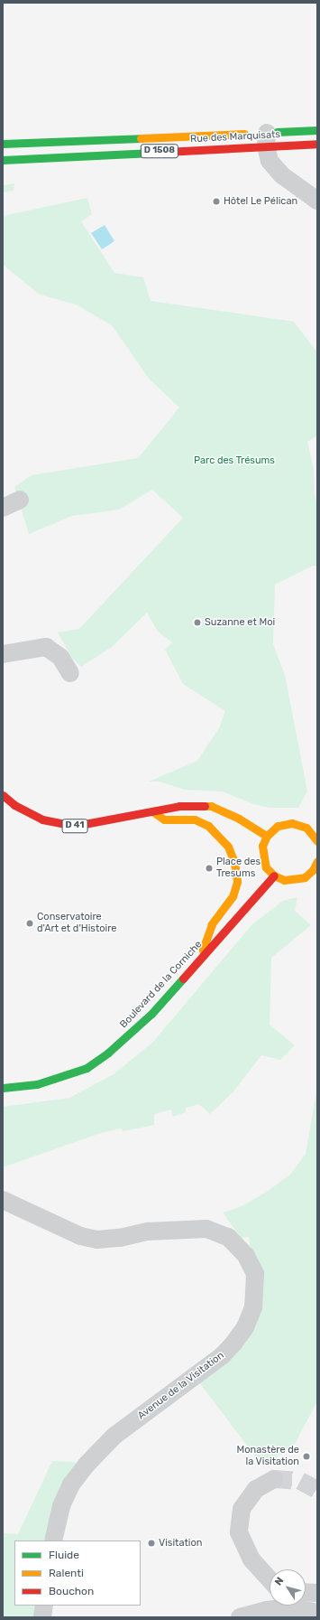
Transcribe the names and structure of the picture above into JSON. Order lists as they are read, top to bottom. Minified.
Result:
{"streets":{"main road":["Rue des Marquisats","D 1508","D 41","Boulevard de la Corniche"],"street":["Avenue de la Visitation"]},"parks":["Parc des Trésums"],"places":["Hôtel Le Pélican","Suzanne et Moi","Place des Tresums","Conservatoire d'Art et d'Histoire","Monastère de la Visitation","Visitation"],"legend":["Fluide","Ralenti","Bouchon"],"north":"top left"}
